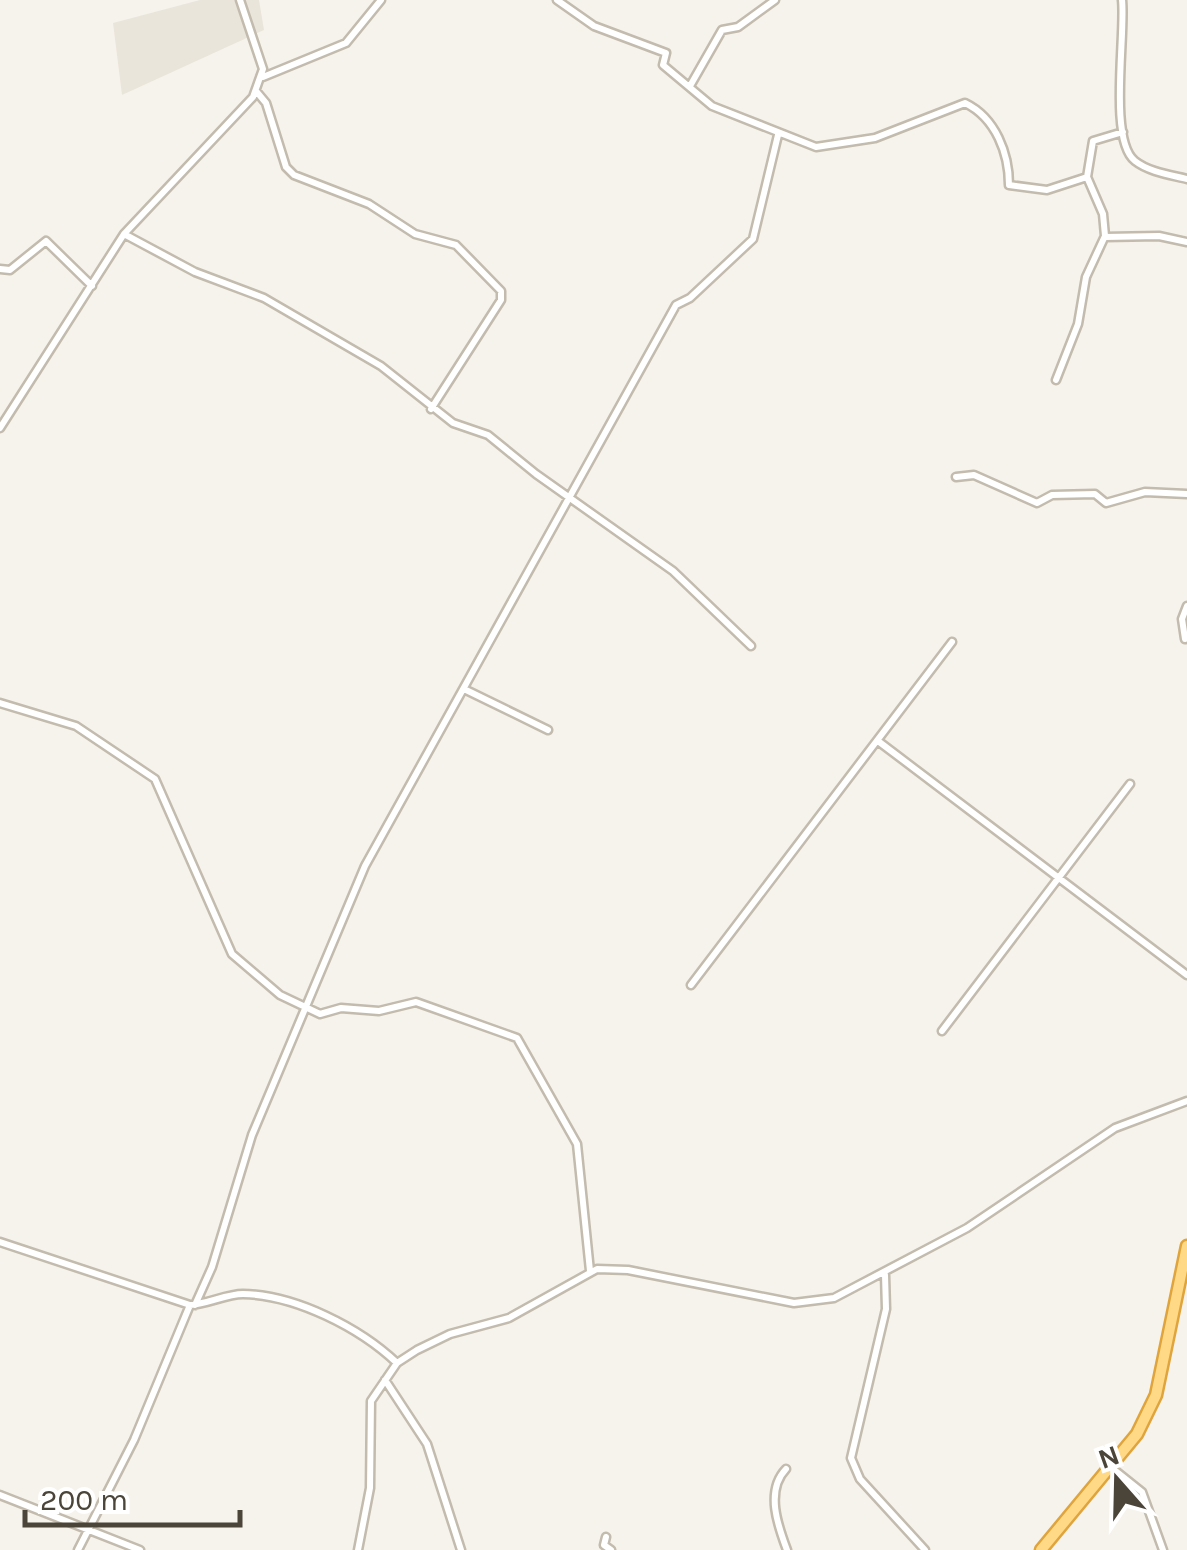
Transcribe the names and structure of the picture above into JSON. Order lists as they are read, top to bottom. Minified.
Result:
{"scale_bar":"200 m","north":"top"}
